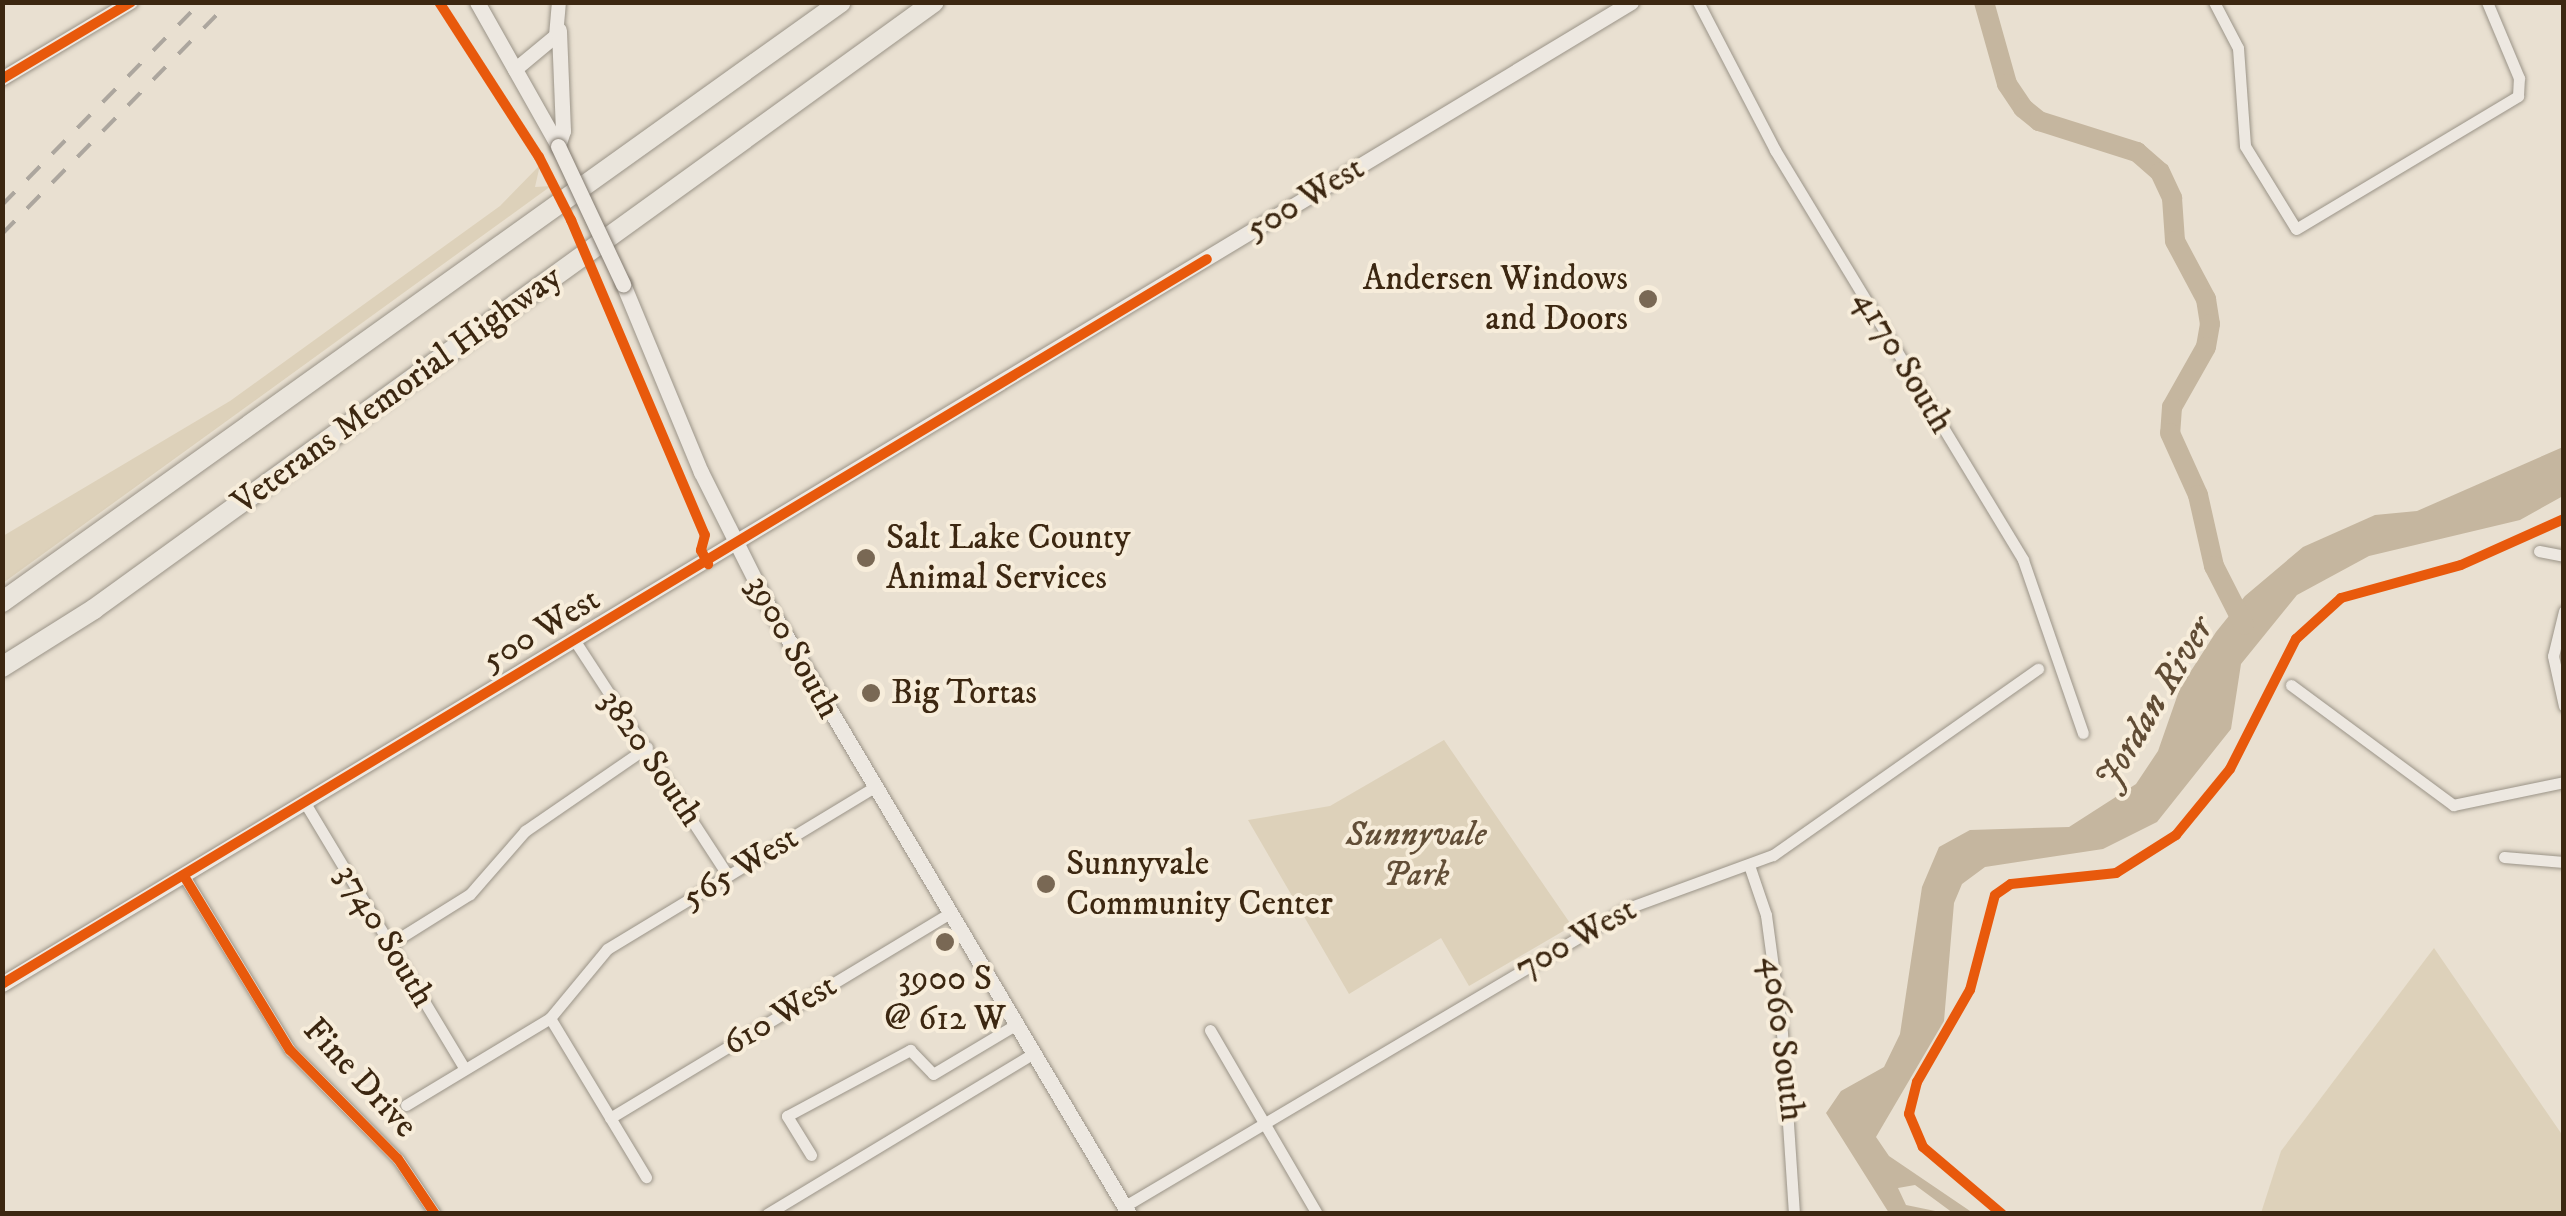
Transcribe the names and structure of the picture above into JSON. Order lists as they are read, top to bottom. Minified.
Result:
{"streets":{"highway":["Veterans Memorial Highway"],"main road":["500 West","3900 South"],"street":["4170 South","3820 South","565 West","3740 South","700 West","610 West","4060 South","Fine Drive"]},"crossings":[["500 West","3900 South"],["500 West","3820 South"],["500 West","3740 South"],["500 West","Fine Drive"],["3900 South","565 West"],["3900 South","700 West"],["3900 South","610 West"],["3820 South","565 West"],["700 West","4060 South"]],"water":["Jordan River"],"parks":["Sunnyvale Park"],"places":["Andersen Windows and Doors","Salt Lake County Animal Services","Big Tortas","Sunnyvale Community Center","3900 S @ 612 W"]}
